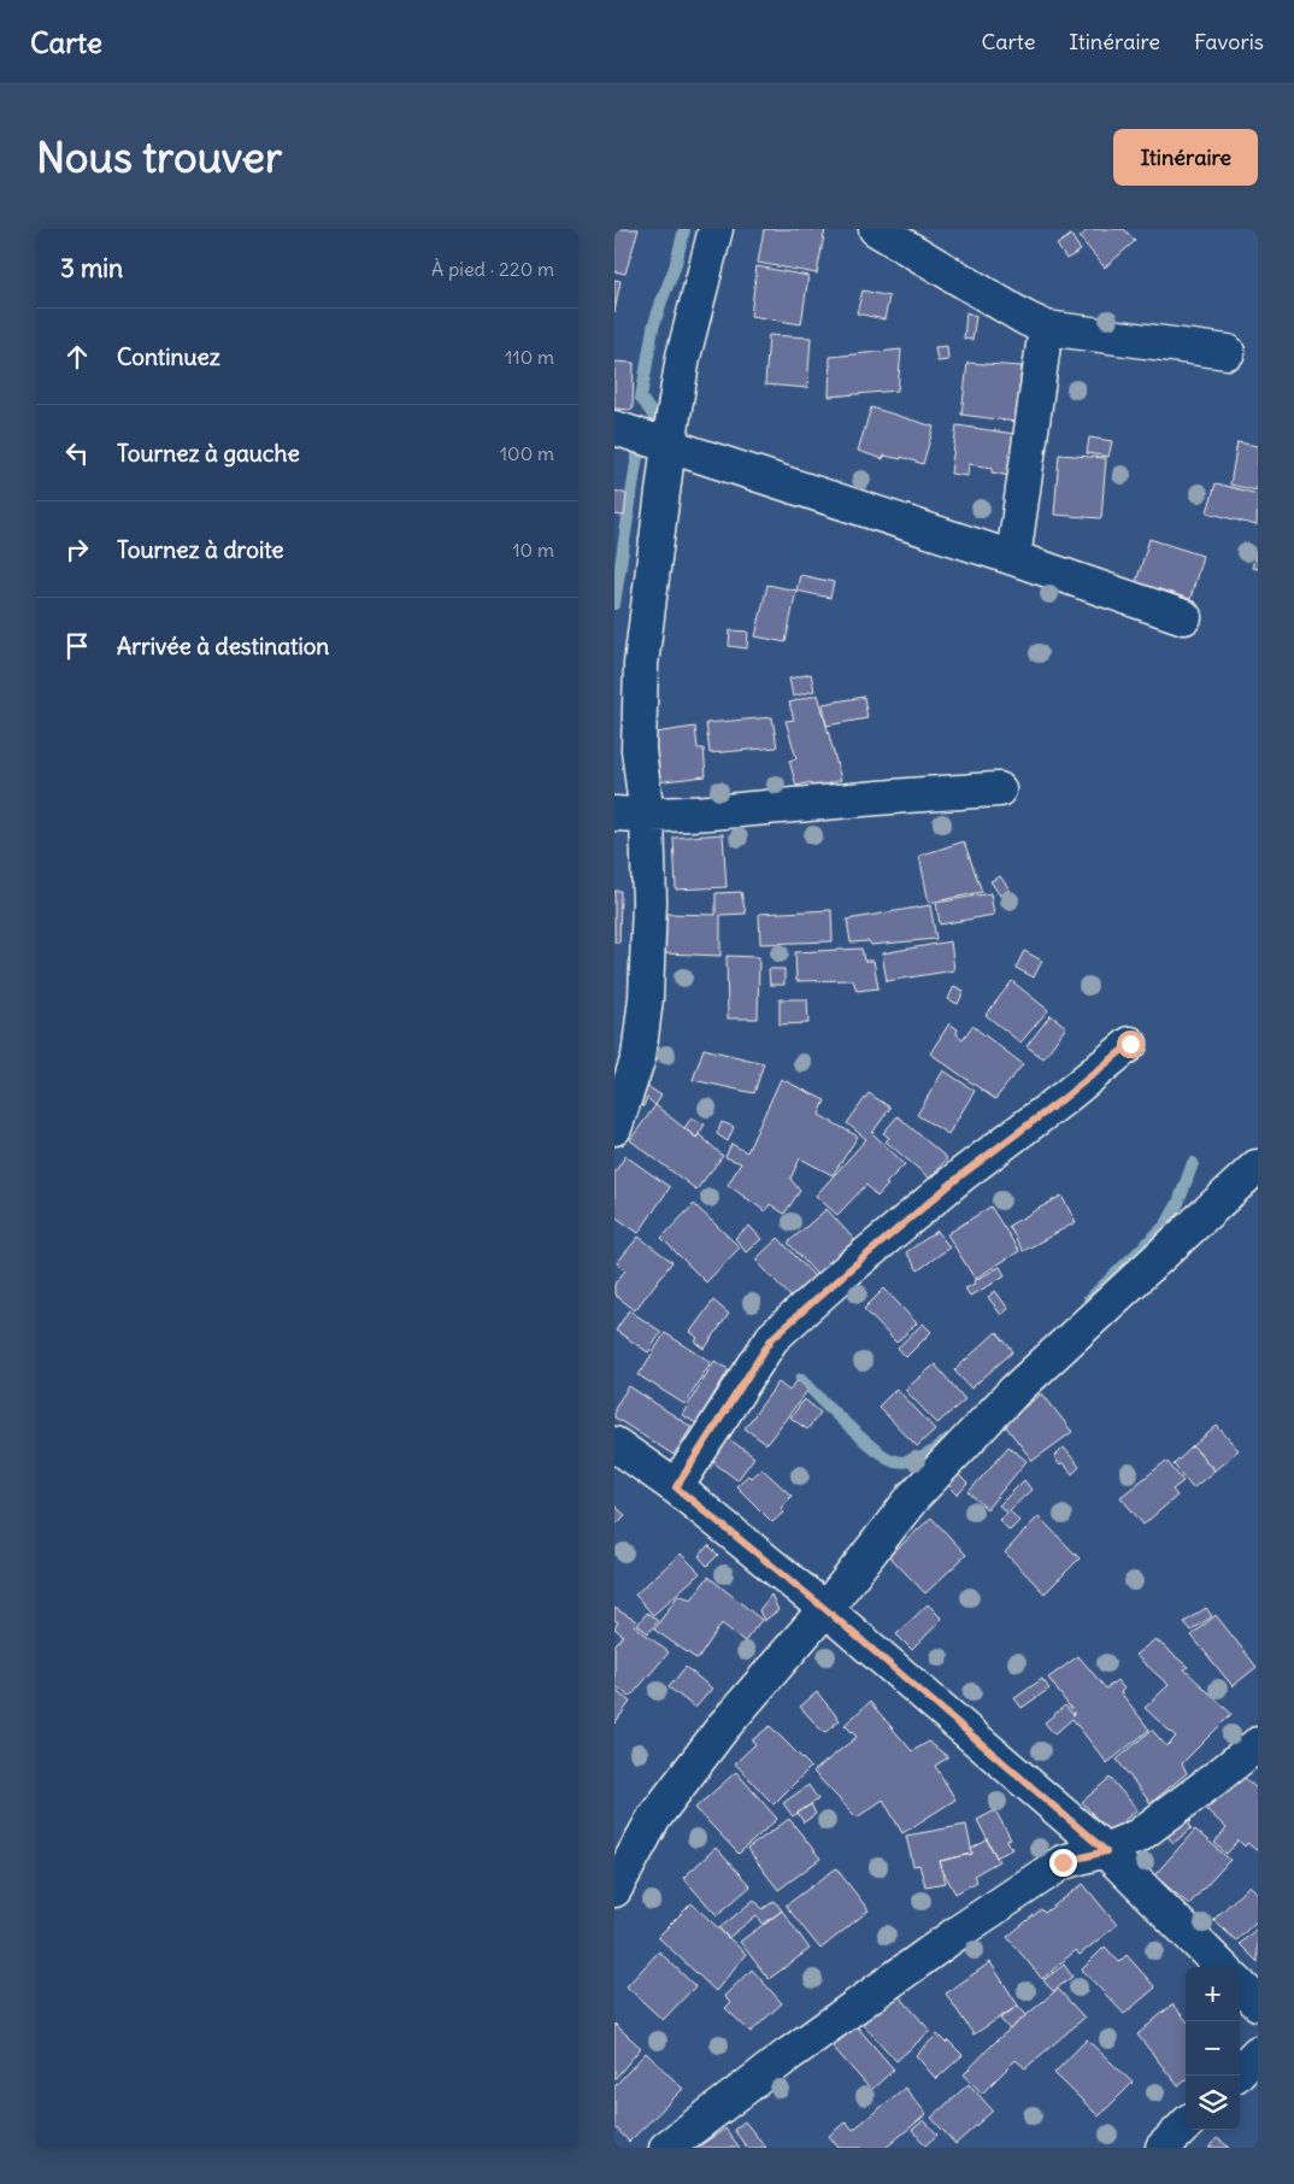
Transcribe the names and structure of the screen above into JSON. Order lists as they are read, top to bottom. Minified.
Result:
{"page":{"header":"Carte","nav":["Carte","Itinéraire","Favoris"],"buttons":"Itinéraire","title":"Nous trouver","heading":["3 min","À pied · 220 m"],"list":[["Continuez","110 m"],["Tournez à gauche","100 m"],["Tournez à droite","10 m"],"Arrivée à destination"],"map_buttons":["+","−"]}}
